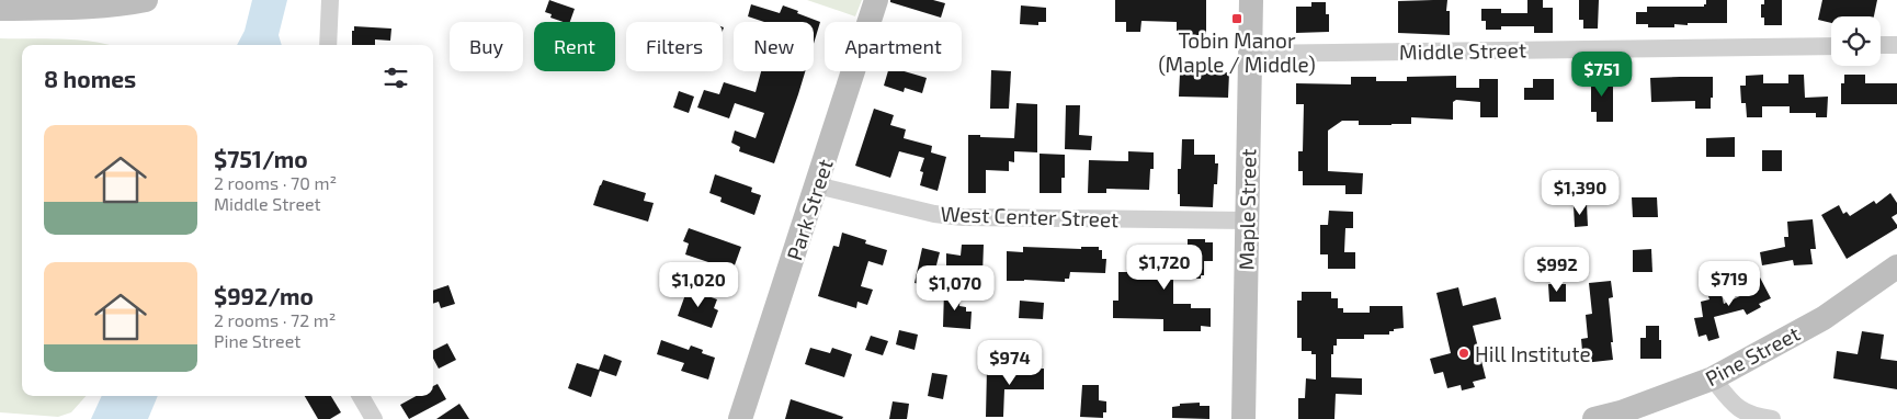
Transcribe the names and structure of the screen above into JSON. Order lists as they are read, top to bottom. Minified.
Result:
{"streets":{"main road":["Park Street","Maple Street","Pine Street"],"street":["Middle Street","West Center Street"]},"crossings":[["Middle Street","Maple Street"],["Park Street","West Center Street"],["Maple Street","West Center Street"]],"places":{"transit":["Tobin Manor (Maple / Middle)"],"other":["Hill Institute"]},"page":{"chip":["Buy","Rent","Filters","New","Apartment"],"heading":"8 homes","price":["$751","$1,390","$1,720","$992","$719","$1,020","$1,070","$974"],"list":[{"name":"$751/mo","note":"2 rooms · 70 m² · Middle Street"},{"name":"$992/mo","note":"2 rooms · 72 m² · Pine Street"}]}}
